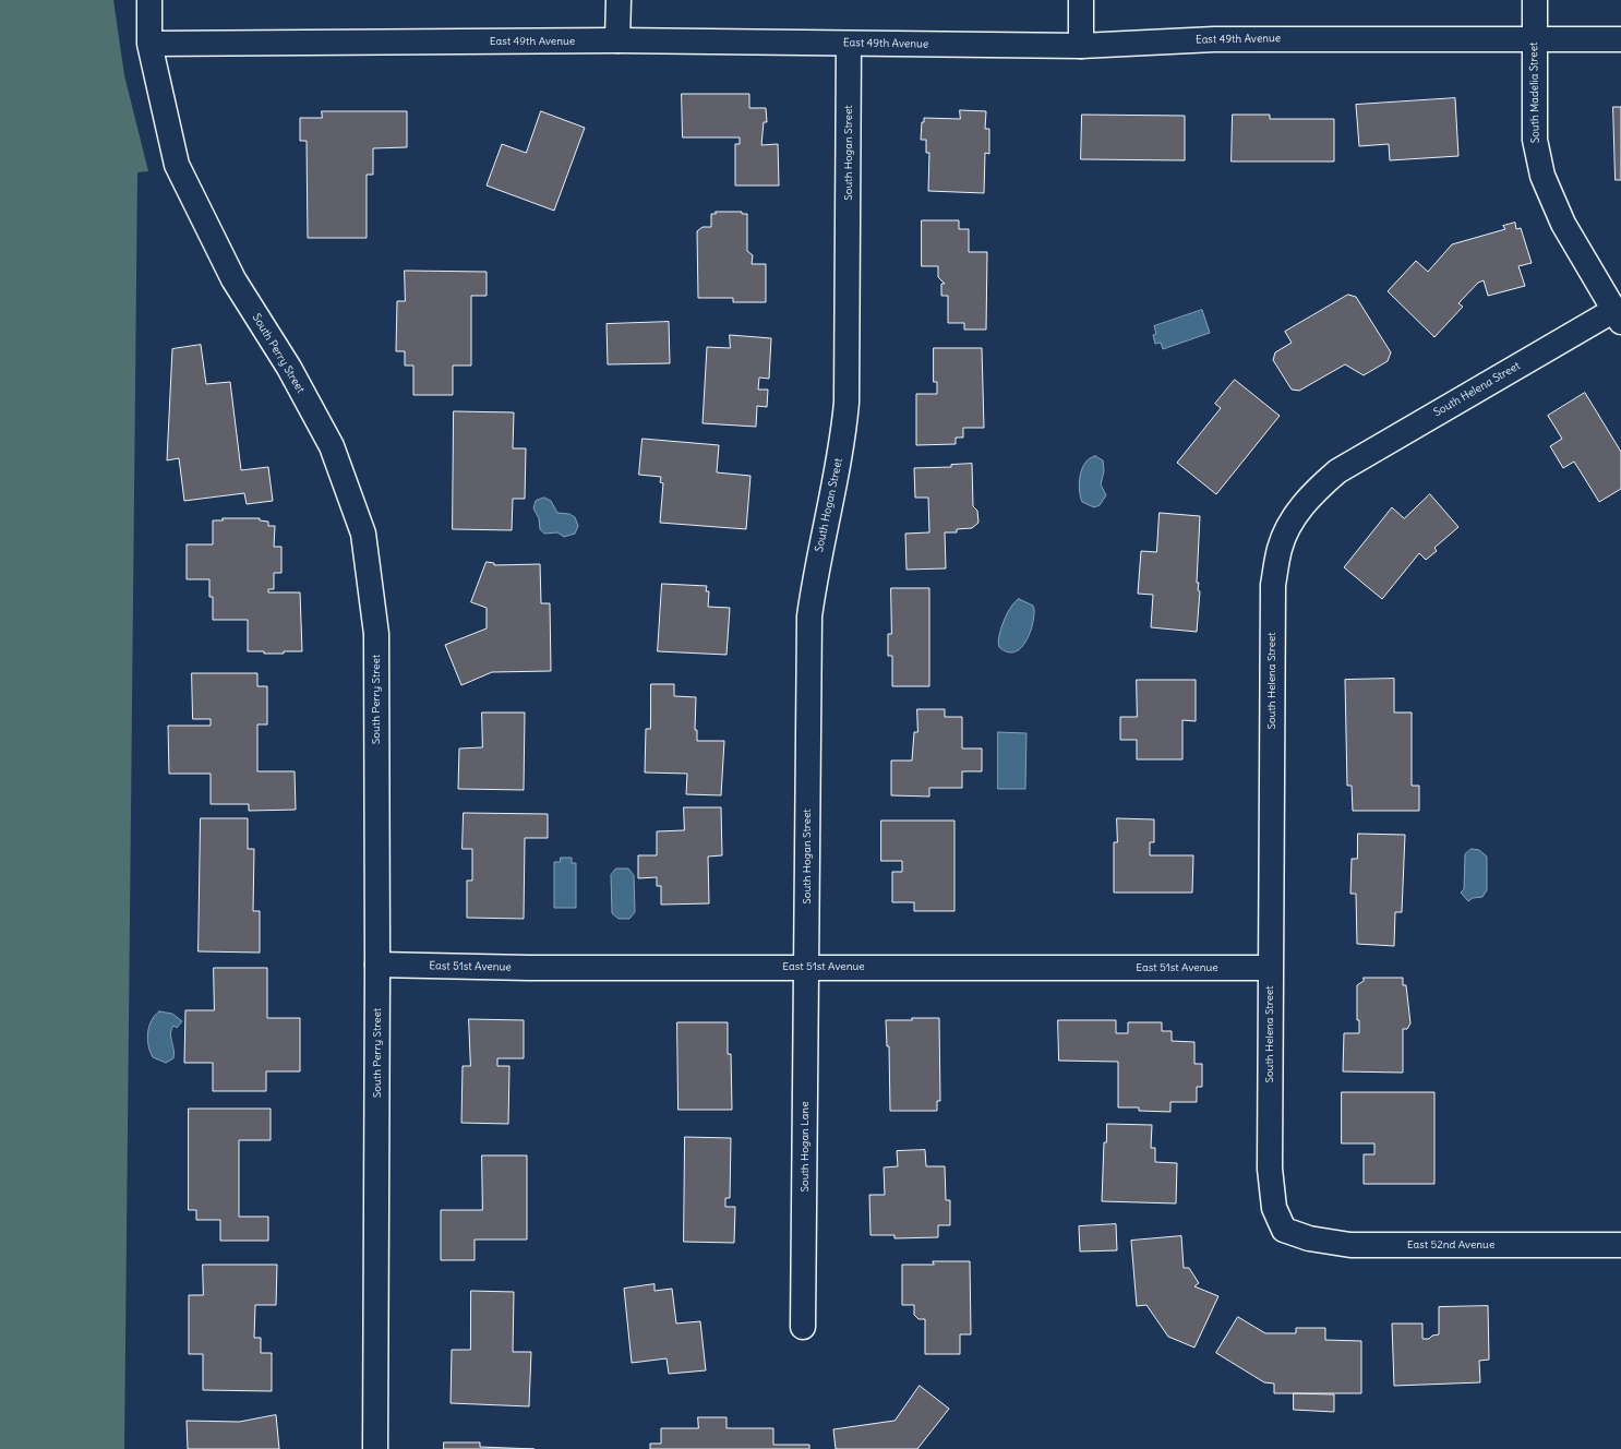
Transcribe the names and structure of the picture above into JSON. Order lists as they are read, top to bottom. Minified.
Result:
{"streets":{"street":["East 49th Avenue","South Madelia Street","South Hogan Street","South Perry Street","South Helena Street","East 51st Avenue","South Hogan Lane","East 52nd Avenue"]},"crossings":[["East 49th Avenue","South Madelia Street"],["East 49th Avenue","South Hogan Street"],["East 49th Avenue","South Perry Street"],["South Madelia Street","South Helena Street"],["South Hogan Street","East 51st Avenue"],["South Hogan Street","South Hogan Lane"],["South Perry Street","East 51st Avenue"],["South Helena Street","East 51st Avenue"],["South Helena Street","East 52nd Avenue"],["East 51st Avenue","South Hogan Lane"]]}
